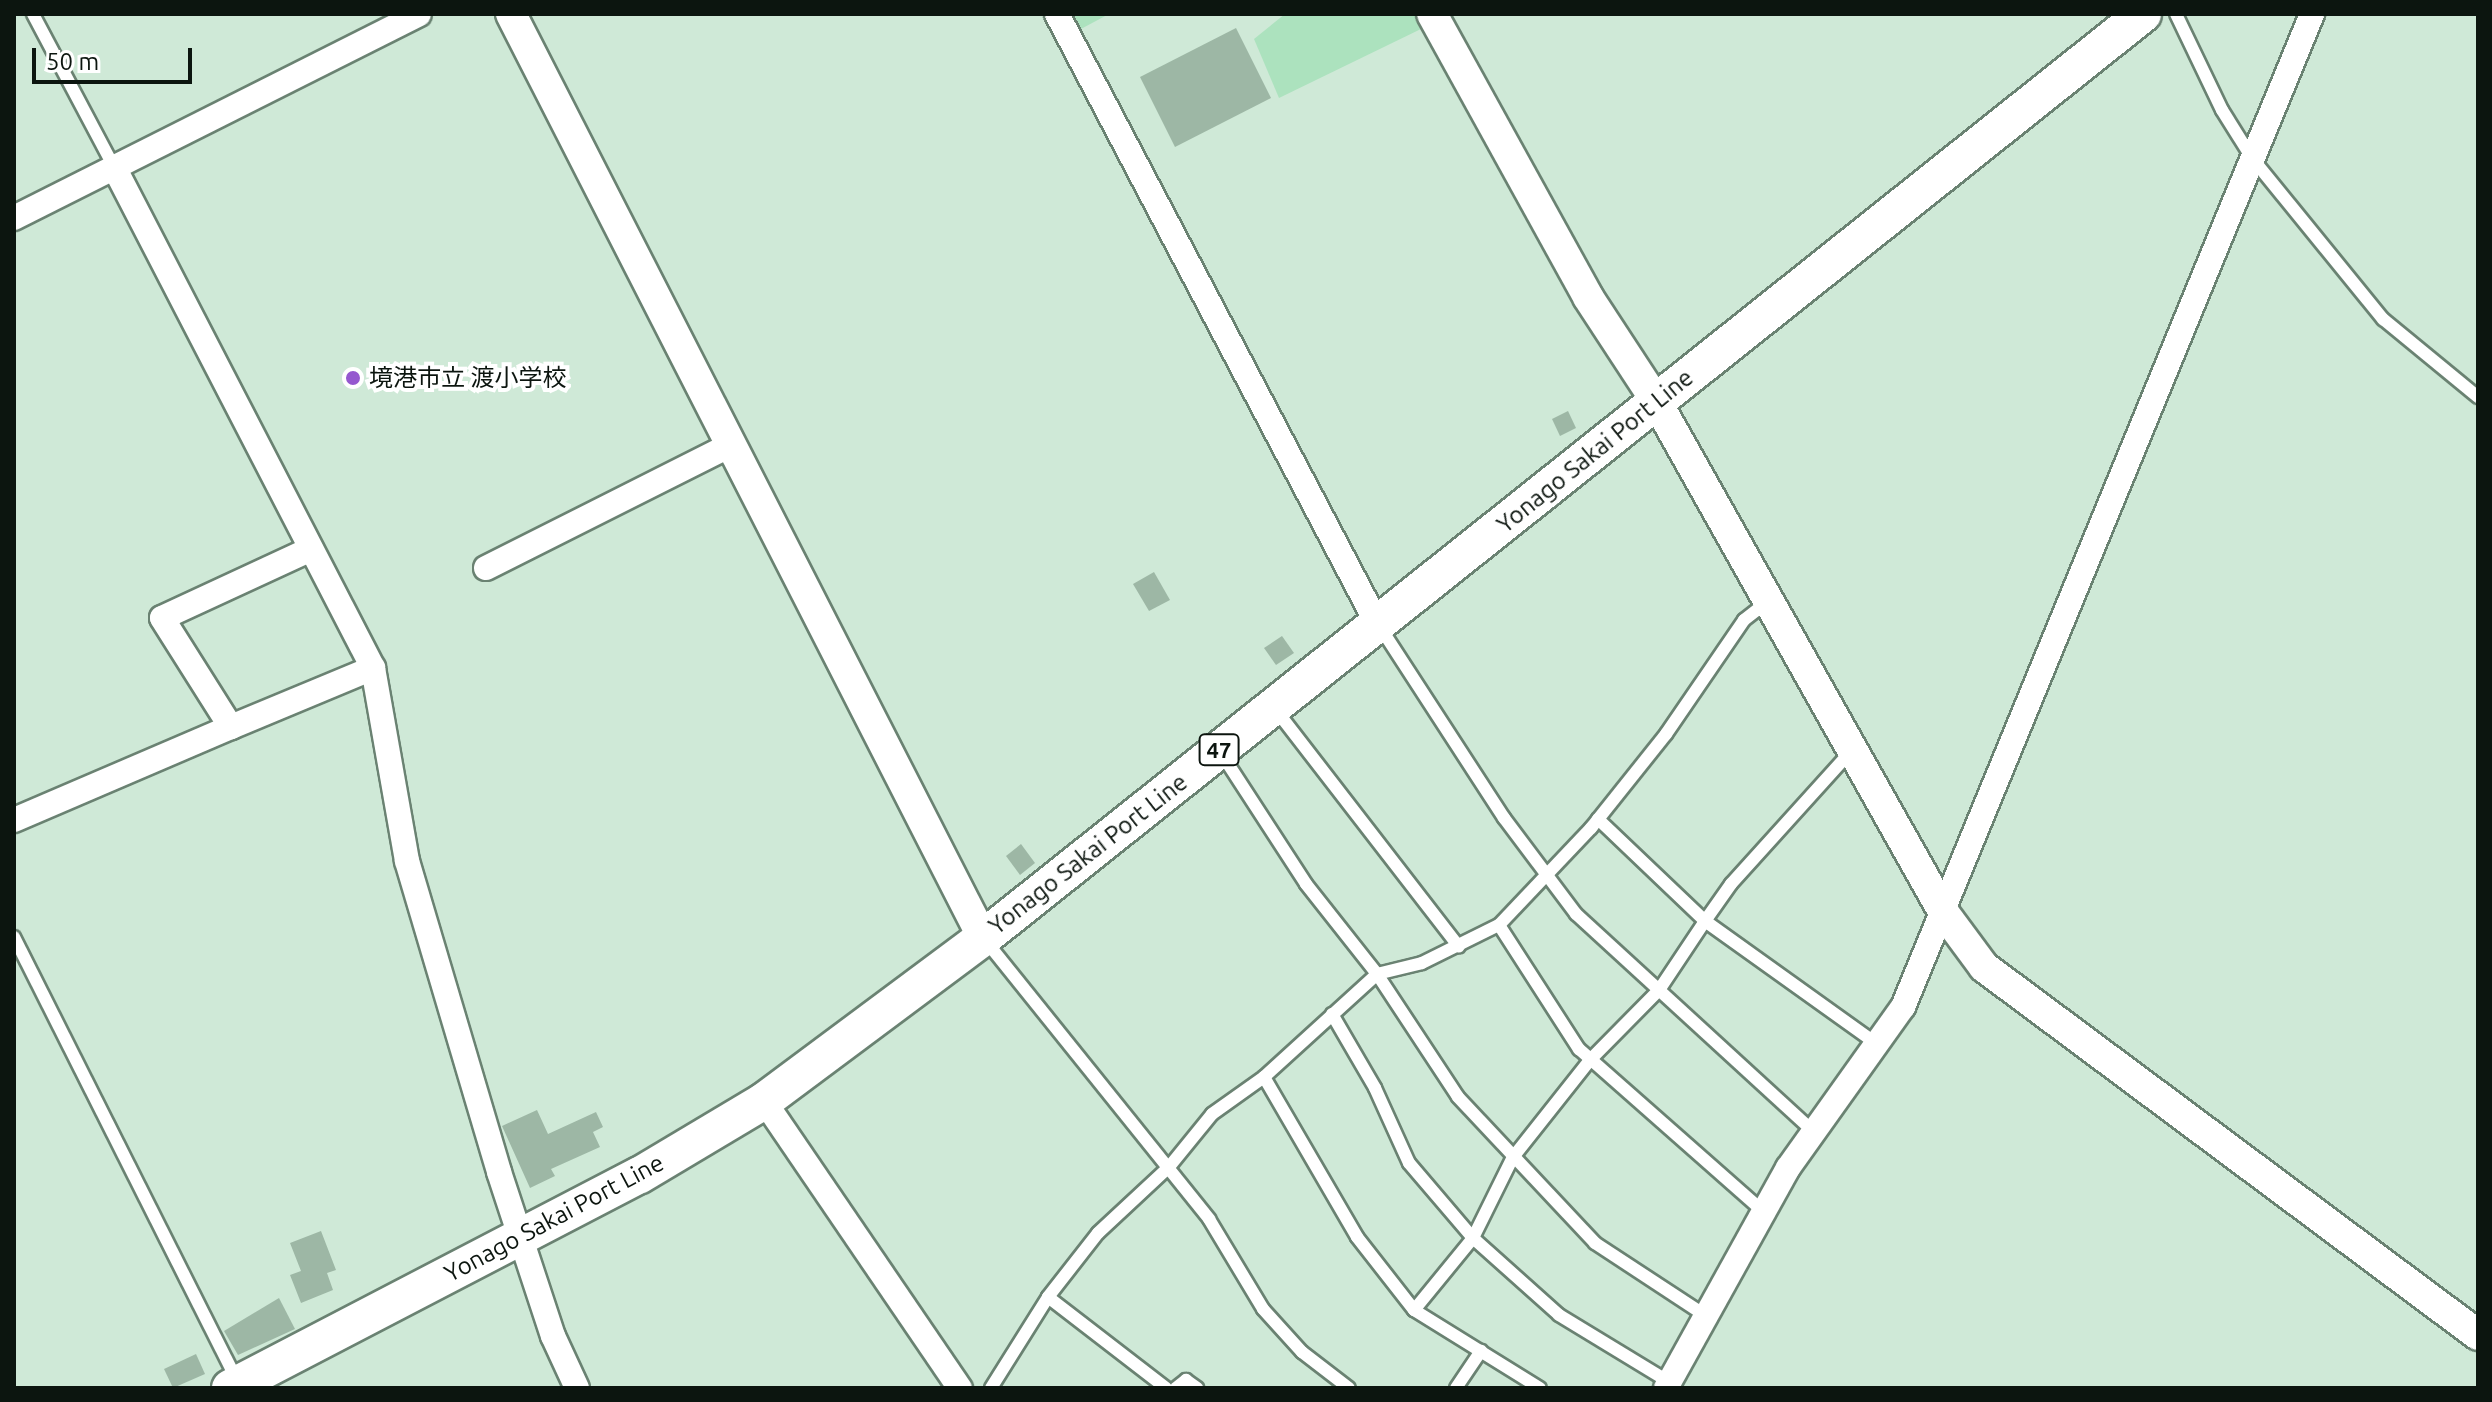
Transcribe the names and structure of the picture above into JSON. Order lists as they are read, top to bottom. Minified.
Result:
{"streets":{"main road":["Yonago Sakai Port Line","47"]},"places":["境港市立 渡小学校"],"scale_bar":"50 m"}
